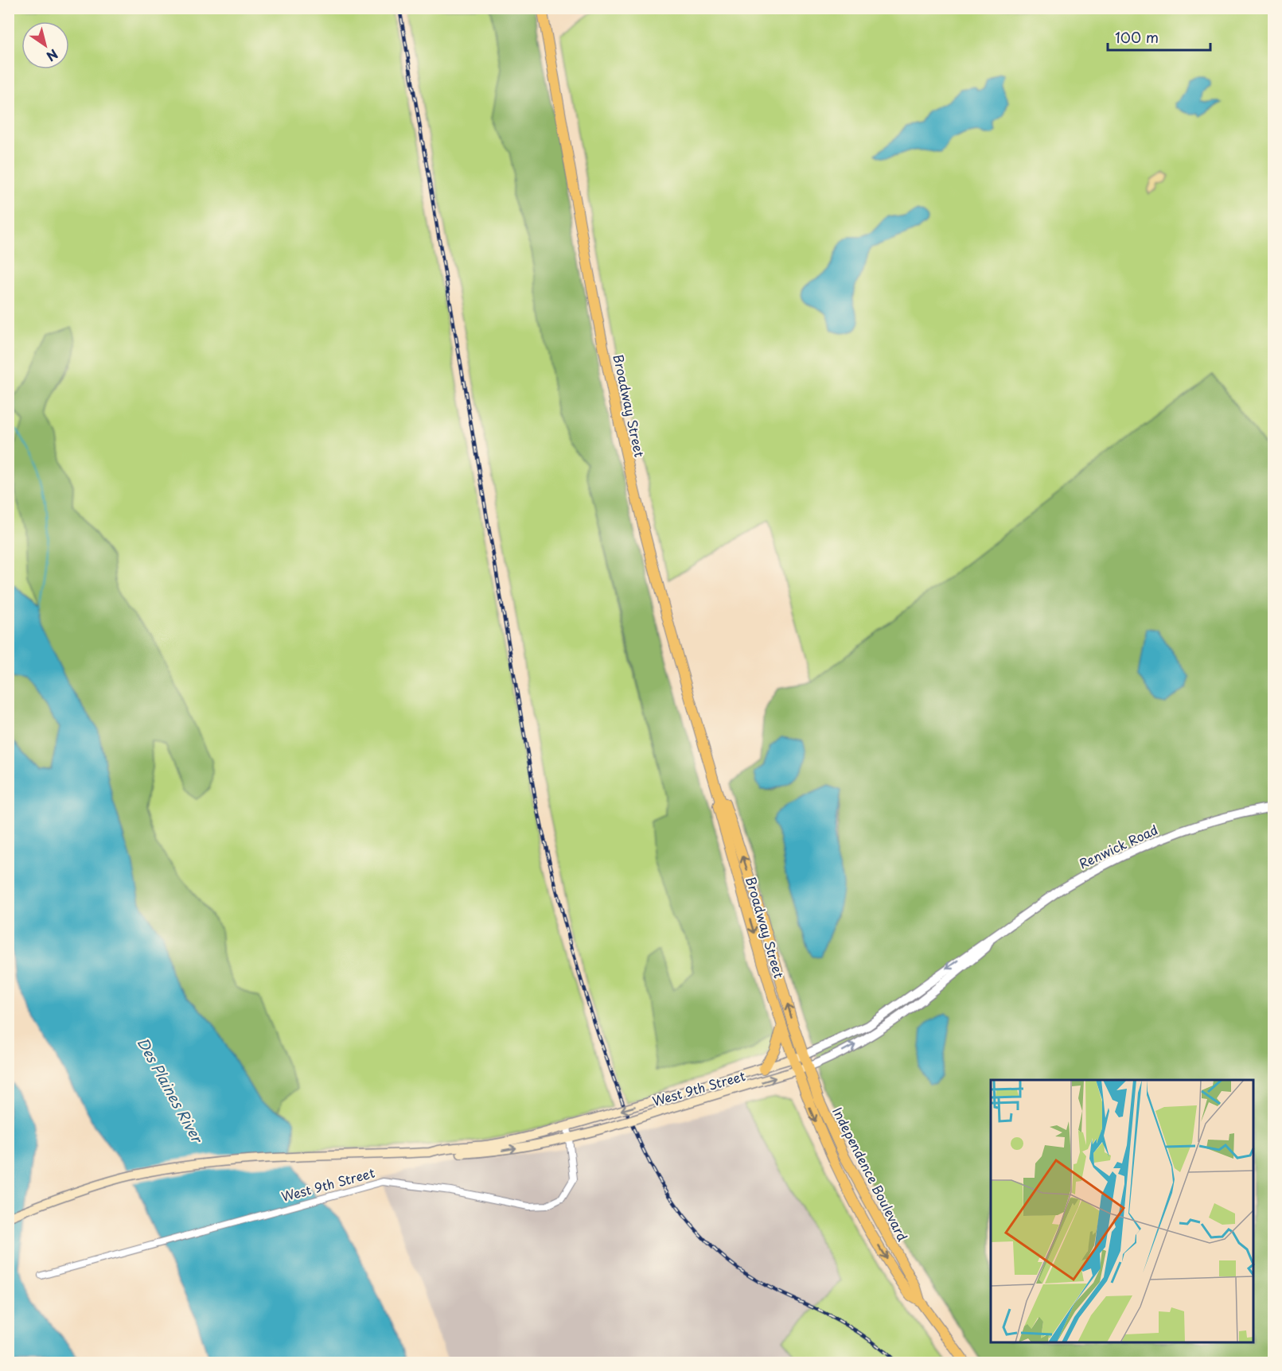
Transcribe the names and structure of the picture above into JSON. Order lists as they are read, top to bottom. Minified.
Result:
{"streets":{"main road":["Broadway Street","Renwick Road","West 9th Street","Independence Boulevard"]},"crossings":[["Broadway Street","Renwick Road"],["Broadway Street","West 9th Street"],["Broadway Street","Independence Boulevard"],["Renwick Road","West 9th Street"],["Renwick Road","Independence Boulevard"],["West 9th Street","Independence Boulevard"]],"water":["Des Plaines River"],"scale_bar":"100 m","north":"bottom right"}
